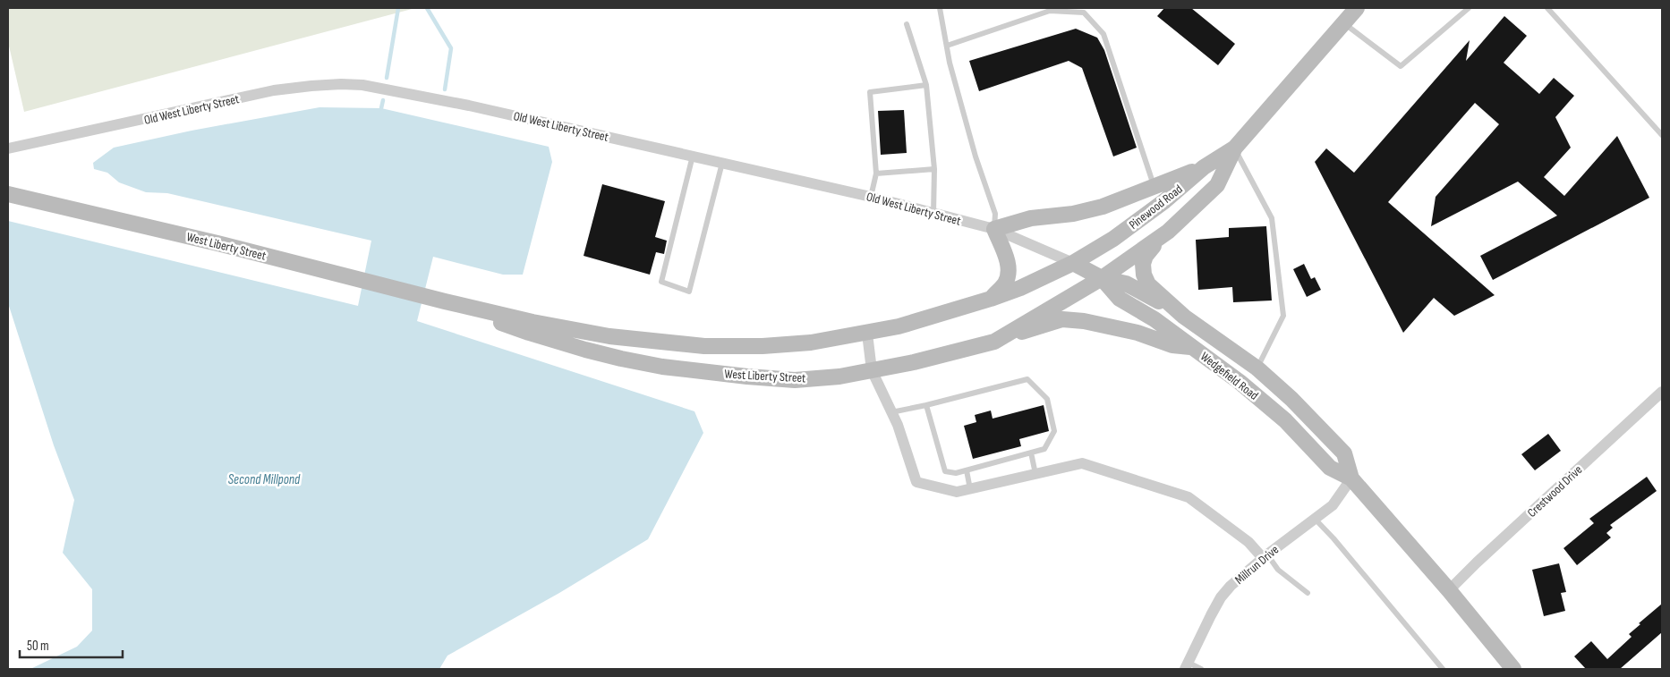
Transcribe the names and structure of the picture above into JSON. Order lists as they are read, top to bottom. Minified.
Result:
{"streets":{"main road":["Old West Liberty Street","Pinewood Road","West Liberty Street","Wedgefield Road"],"street":["Crestwood Drive","Millrun Drive"]},"crossings":[["Old West Liberty Street","Pinewood Road"],["Old West Liberty Street","West Liberty Street"],["Old West Liberty Street","Wedgefield Road"],["Pinewood Road","West Liberty Street"],["Pinewood Road","Wedgefield Road"],["West Liberty Street","Wedgefield Road"],["Wedgefield Road","Crestwood Drive"],["Wedgefield Road","Millrun Drive"]],"water":["Second Millpond"],"scale_bar":"50 m"}
